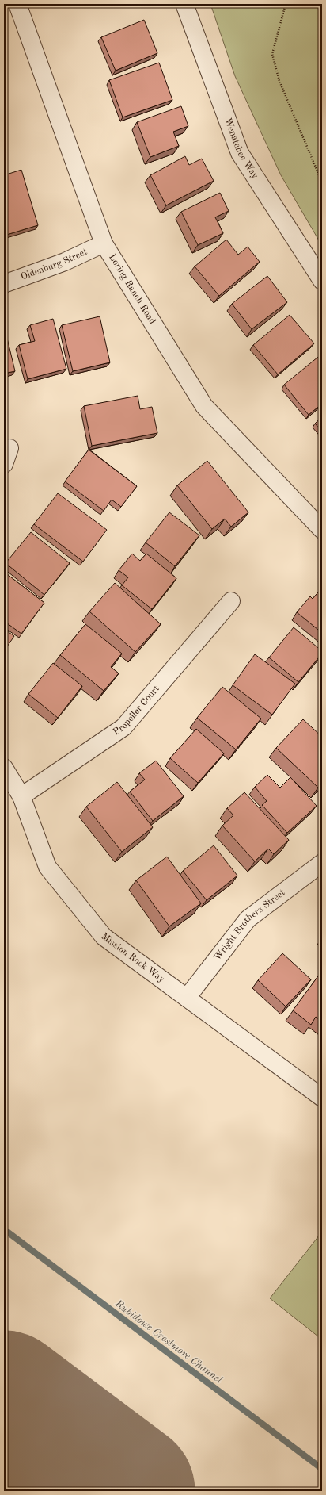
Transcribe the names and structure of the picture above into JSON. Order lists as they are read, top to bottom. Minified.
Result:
{"streets":{"street":["Wenatchee Way","Oldenburg Street","Loring Ranch Road","Propeller Court","Wright Brothers Street","Mission Rock Way"]},"crossings":[["Oldenburg Street","Loring Ranch Road"],["Propeller Court","Mission Rock Way"],["Wright Brothers Street","Mission Rock Way"]],"water":["Rubidoux Crestmore Channel"]}
